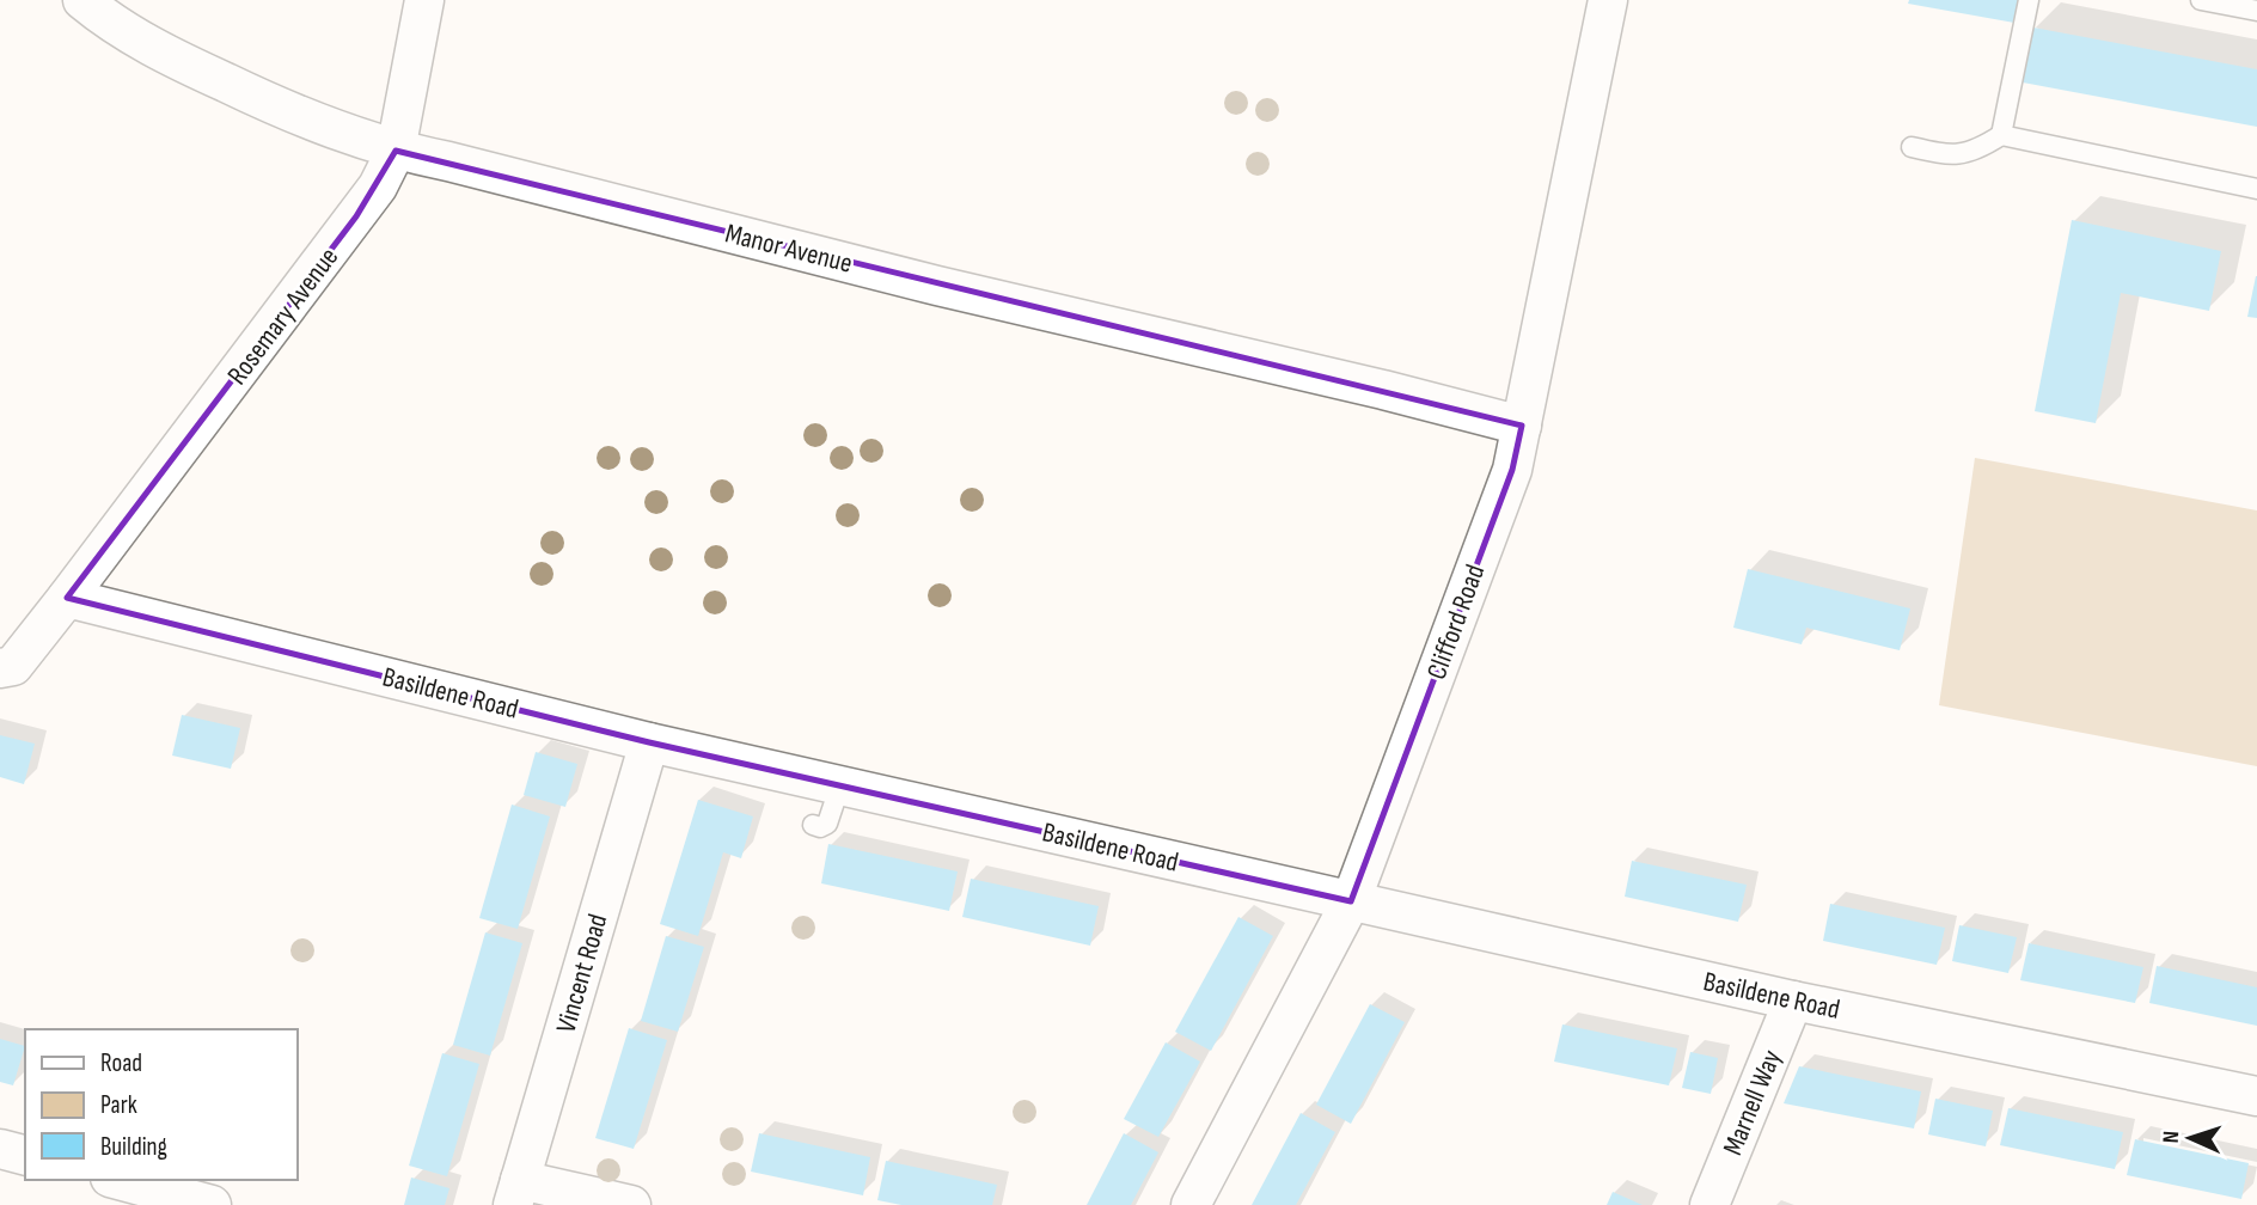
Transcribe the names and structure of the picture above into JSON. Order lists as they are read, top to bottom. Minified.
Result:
{"streets":{"street":["Manor Avenue","Rosemary Avenue","Clifford Road","Basildene Road","Vincent Road","Marnell Way"]},"crossings":[["Manor Avenue","Rosemary Avenue"],["Manor Avenue","Clifford Road"],["Rosemary Avenue","Basildene Road"],["Clifford Road","Basildene Road"],["Basildene Road","Vincent Road"],["Basildene Road","Marnell Way"]],"legend":["Road","Park","Building"],"north":"left"}
